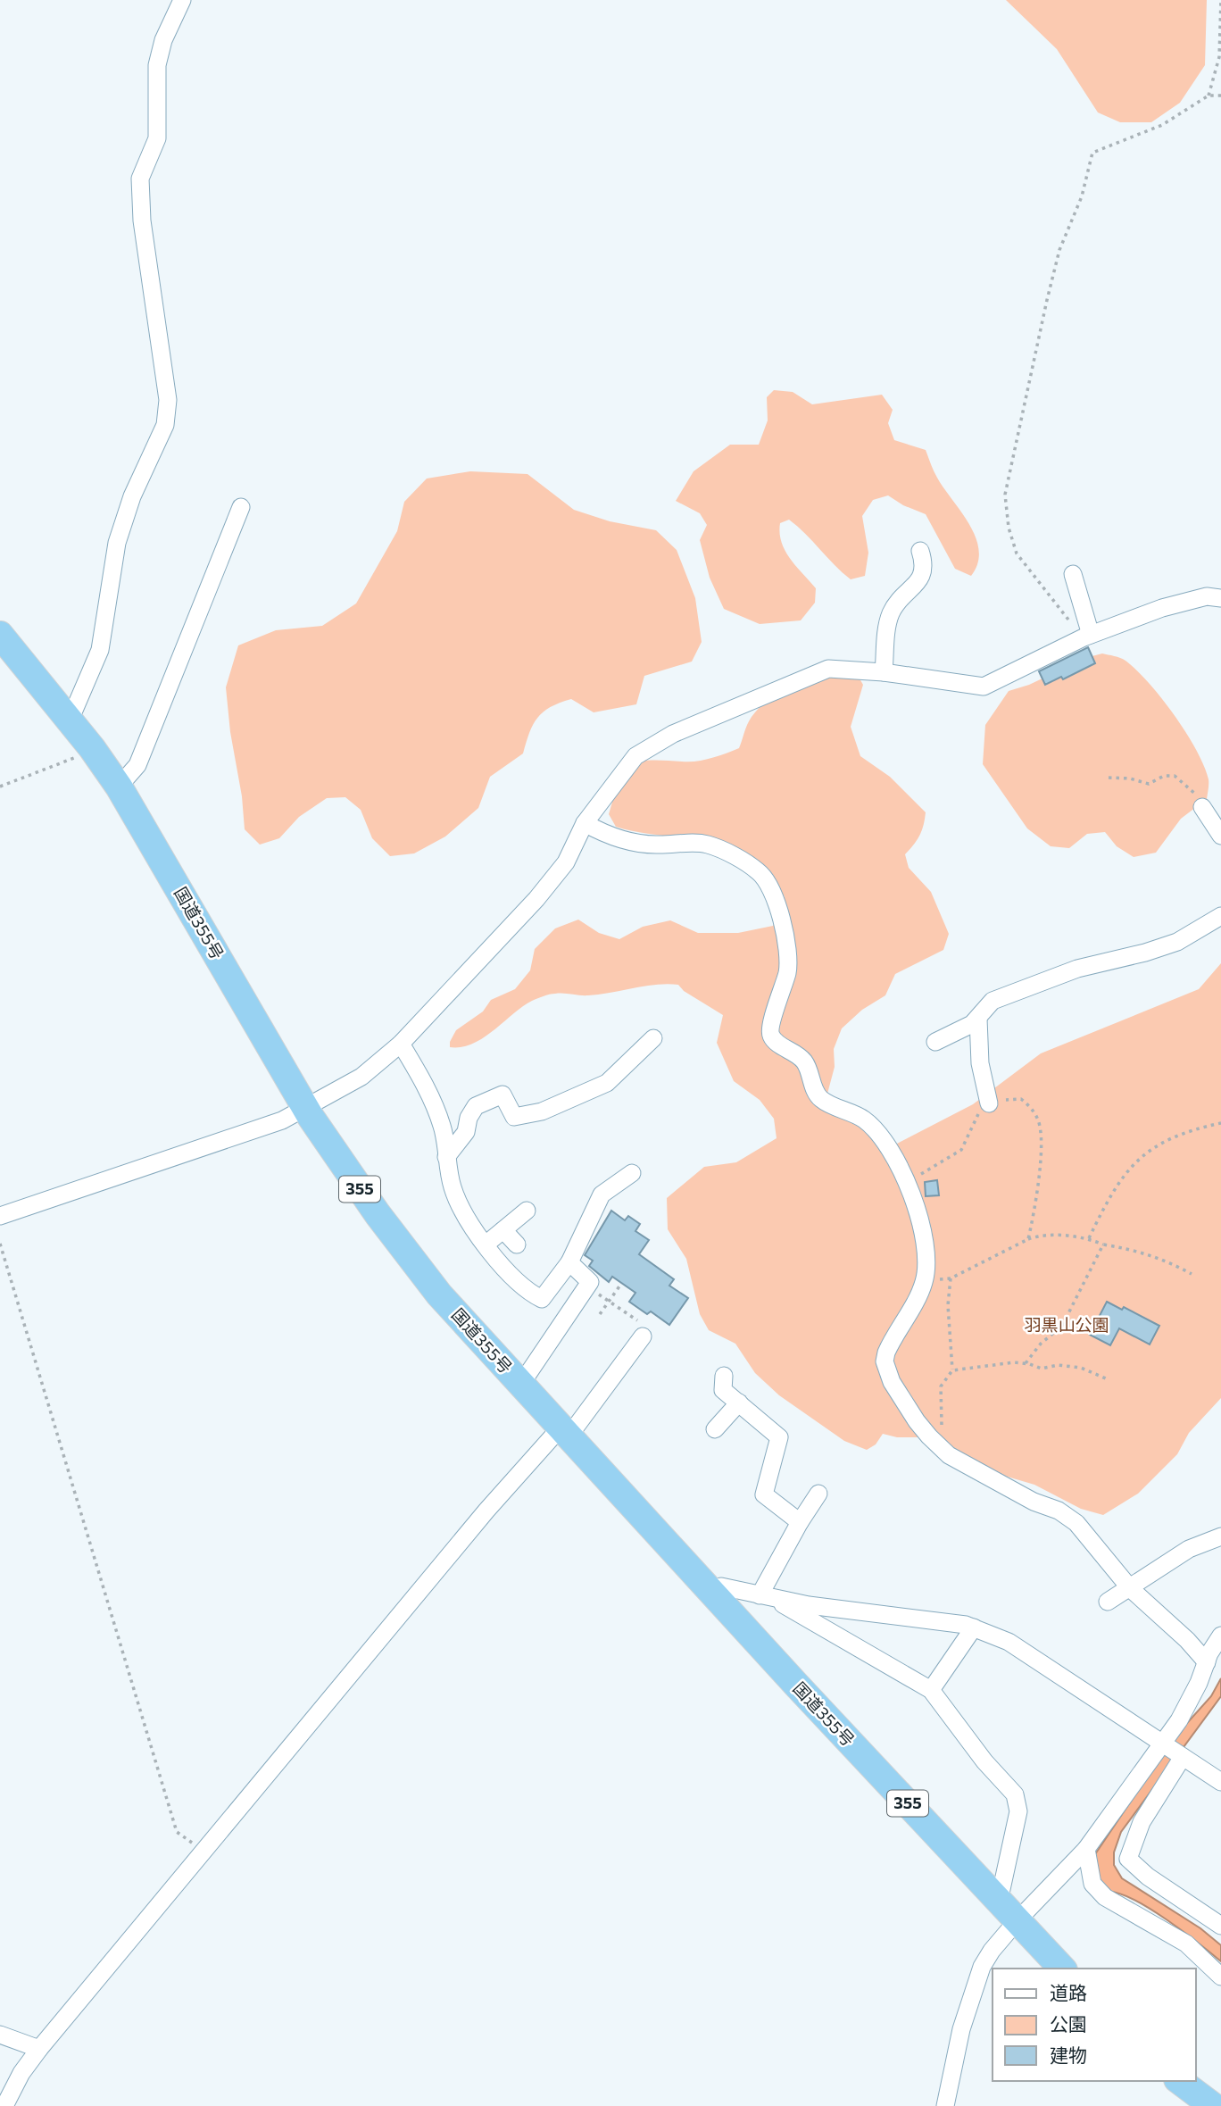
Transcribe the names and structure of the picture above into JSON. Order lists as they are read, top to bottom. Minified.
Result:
{"streets":{"highway":["国道355号","355"]},"parks":["羽黒山公園"],"legend":["道路","公園","建物"]}
